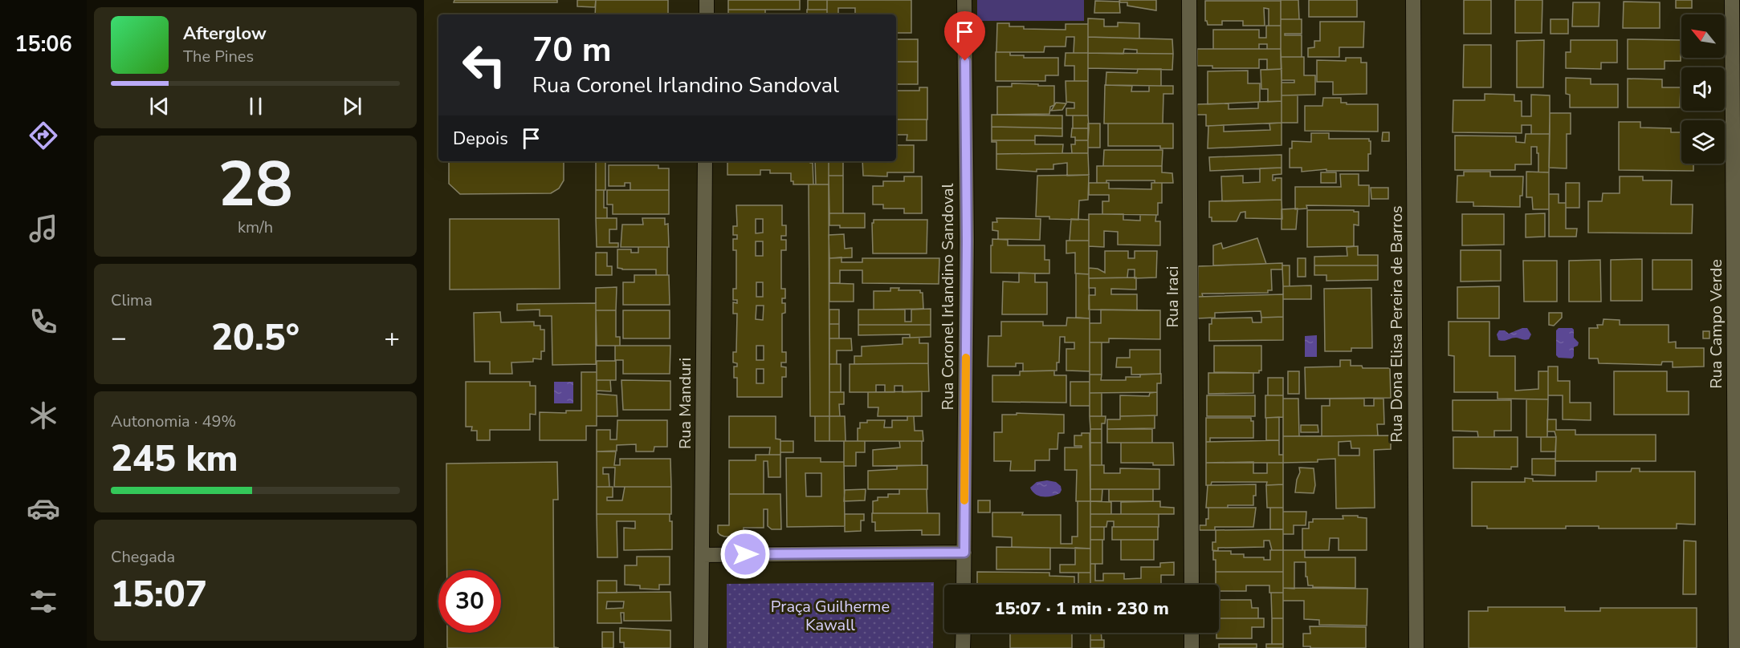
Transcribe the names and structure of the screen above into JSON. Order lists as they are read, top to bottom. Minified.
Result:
{"streets":{"street":["Rua Coronel Irlandino Sandoval","Rua Iraci","Rua Dona Elisa Pereira de Barros","Rua Campo Verde","Rua Manduri"]},"parks":["Praça Guilherme Kawall"],"north":"top left","page":{"tabs":"15:06","turn":["70 m","Rua Coronel Irlandino Sandoval"],"song":["Afterglow","The Pines"],"then":"Depois","tile":[["28","km/h"],"Clima",["Autonomia · 49%","245 km"],["Chegada","15:07"]],"heat":["−","20.5°","+"],"limit":"30","trip":"15:07 · 1 min · 230 m"}}
